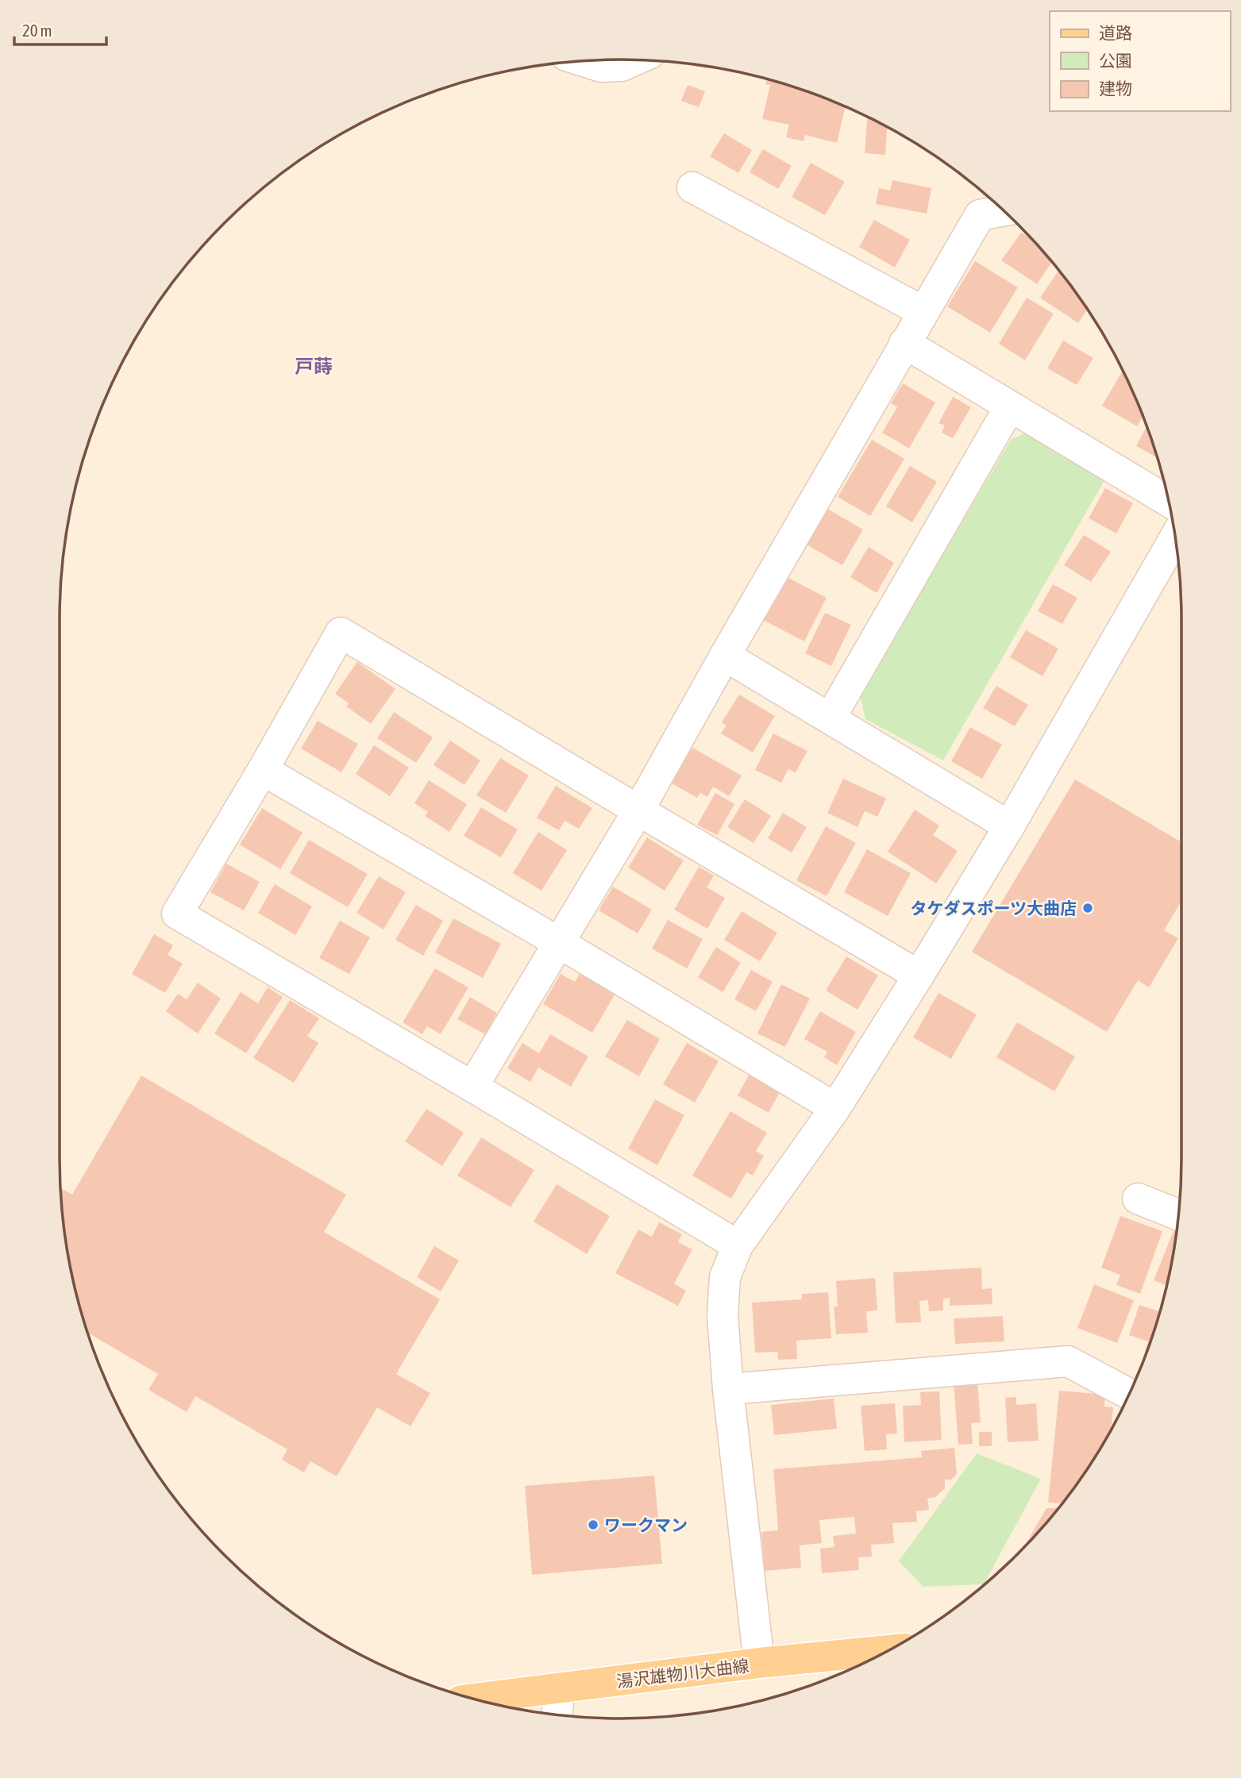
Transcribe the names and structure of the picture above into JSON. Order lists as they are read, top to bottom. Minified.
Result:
{"streets":{"main road":["湯沢雄物川大曲線"]},"districts":["戸蒔"],"places":["タケダスポーツ大曲店","ワークマン"],"legend":["道路","公園","建物"],"scale_bar":"20 m"}
